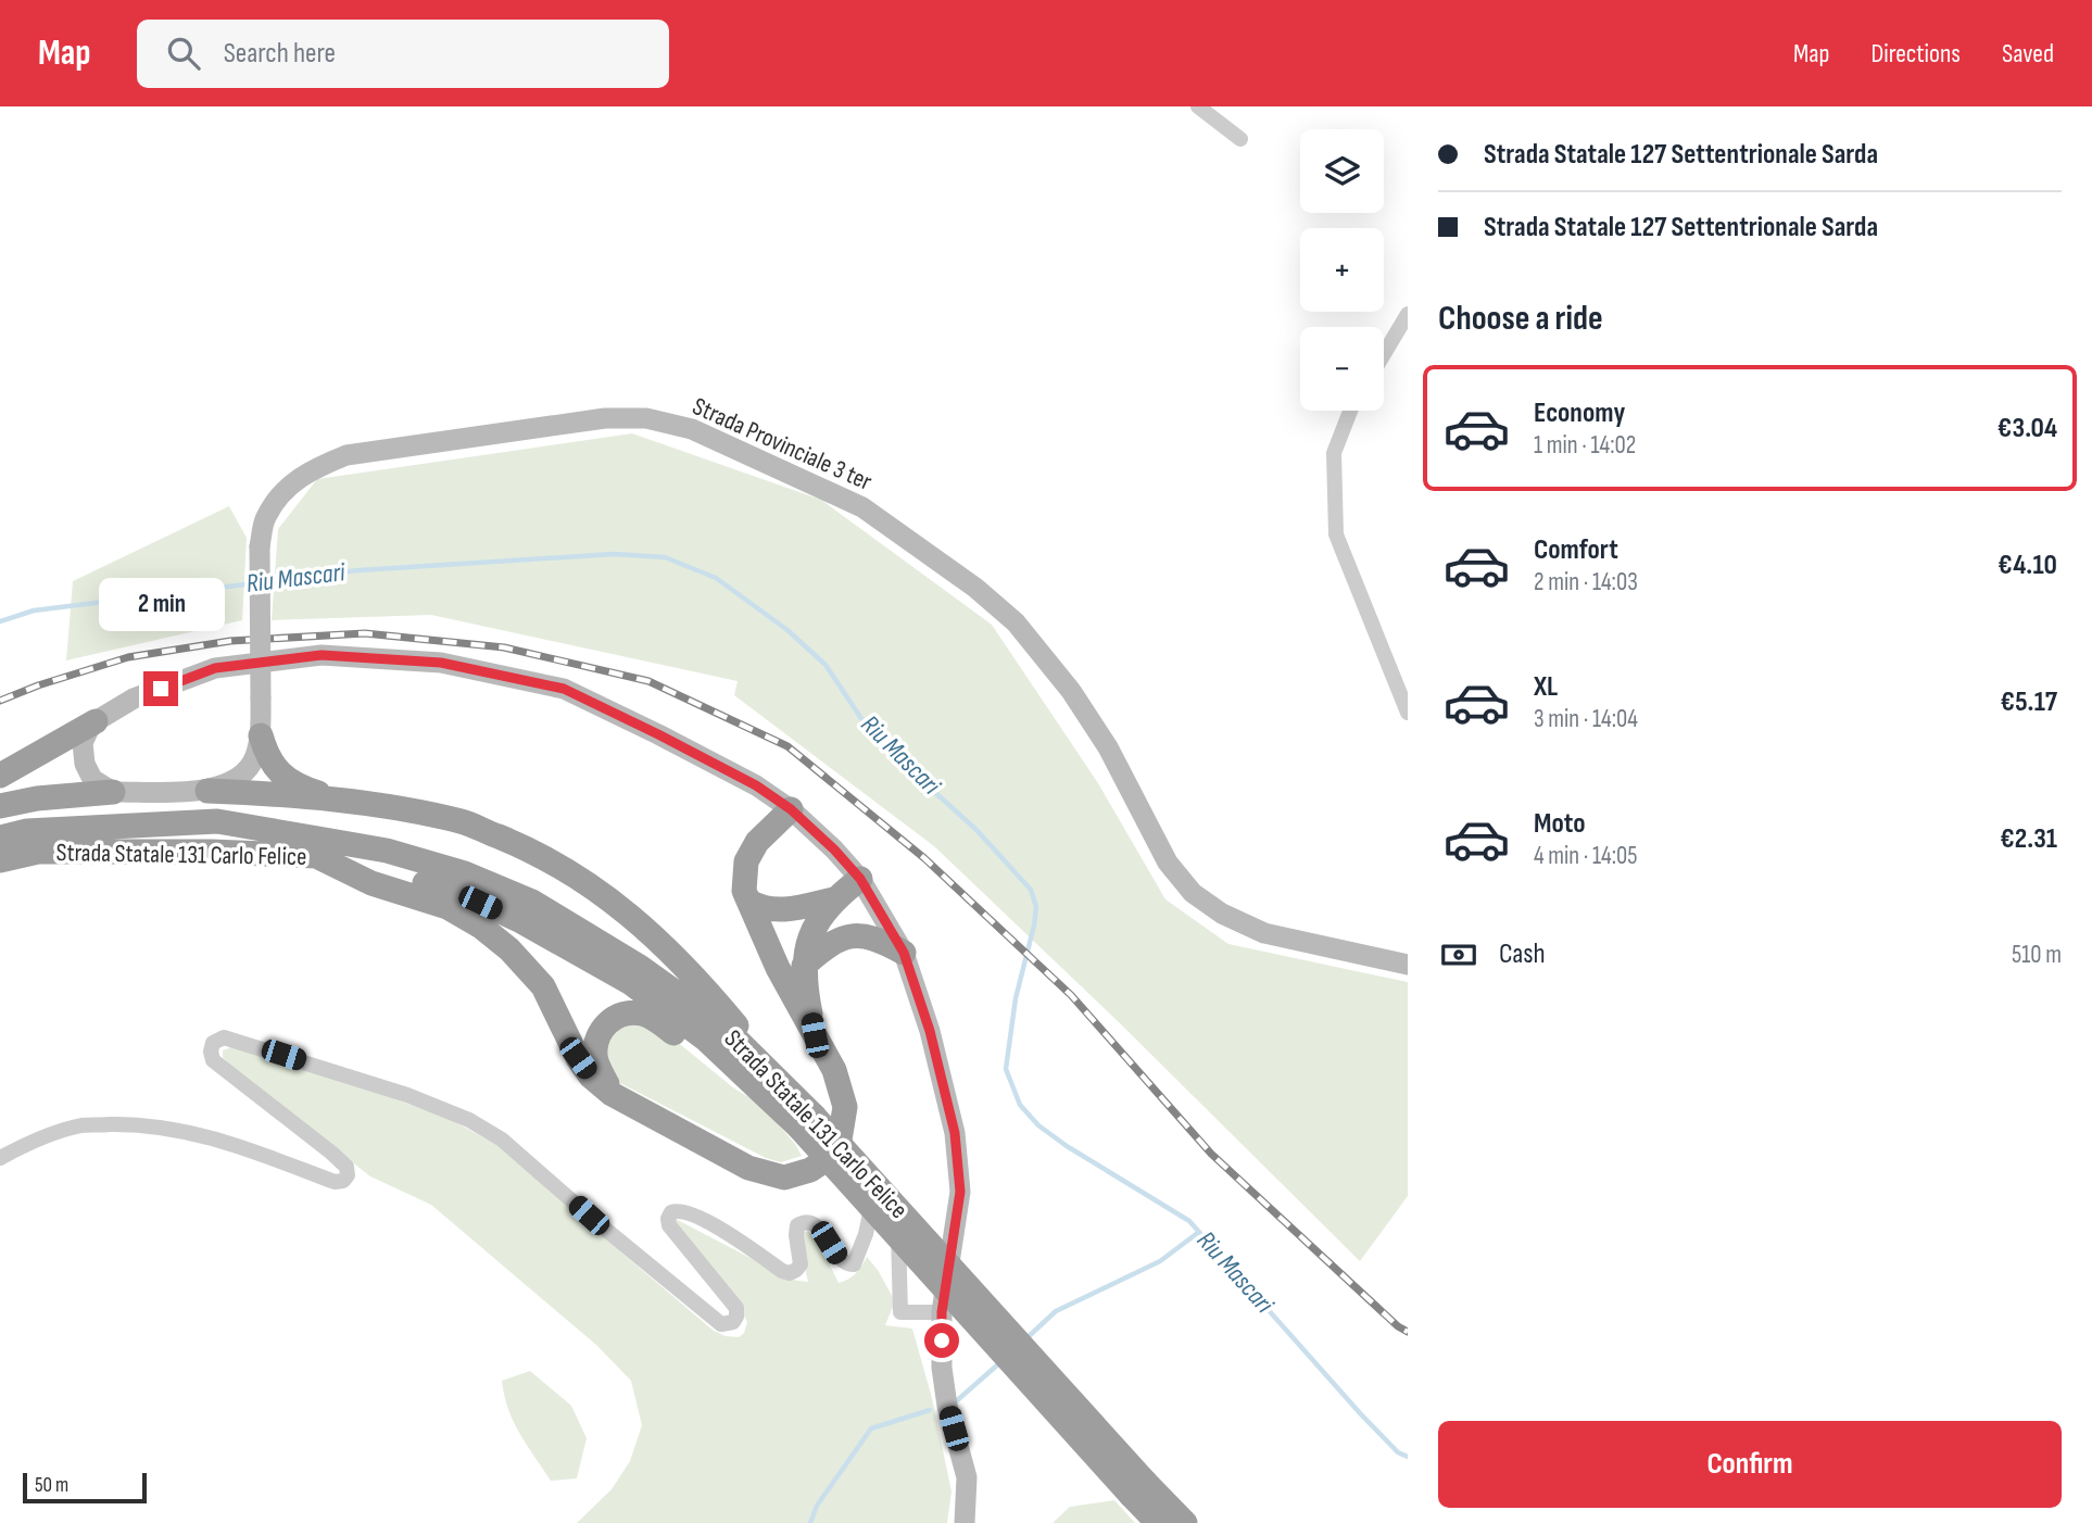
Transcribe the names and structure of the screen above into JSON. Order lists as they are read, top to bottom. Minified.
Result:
{"streets":{"highway":["Strada Statale 131 Carlo Felice"],"main road":["Strada Provinciale 3 ter"]},"water":["Riu Mascari"],"scale_bar":"50 m","page":{"header":"Map","search":"Search here","nav":["Map","Directions","Saved"],"banner":["Strada Statale 127 Settentrionale Sarda","Strada Statale 127 Settentrionale Sarda"],"map_buttons":["+","−"],"heading":"Choose a ride","list":[{"name":"Economy","note":"1 min · 14:02","value":"€3.04"},{"name":"Comfort","note":"2 min · 14:03","value":"€4.10"},{"name":"XL","note":"3 min · 14:04","value":"€5.17"},{"name":"Moto","note":"4 min · 14:05","value":"€2.31"}],"bubble":"2 min","pay":["Cash","510 m"],"buttons":"Confirm","scale":"50 m"}}
